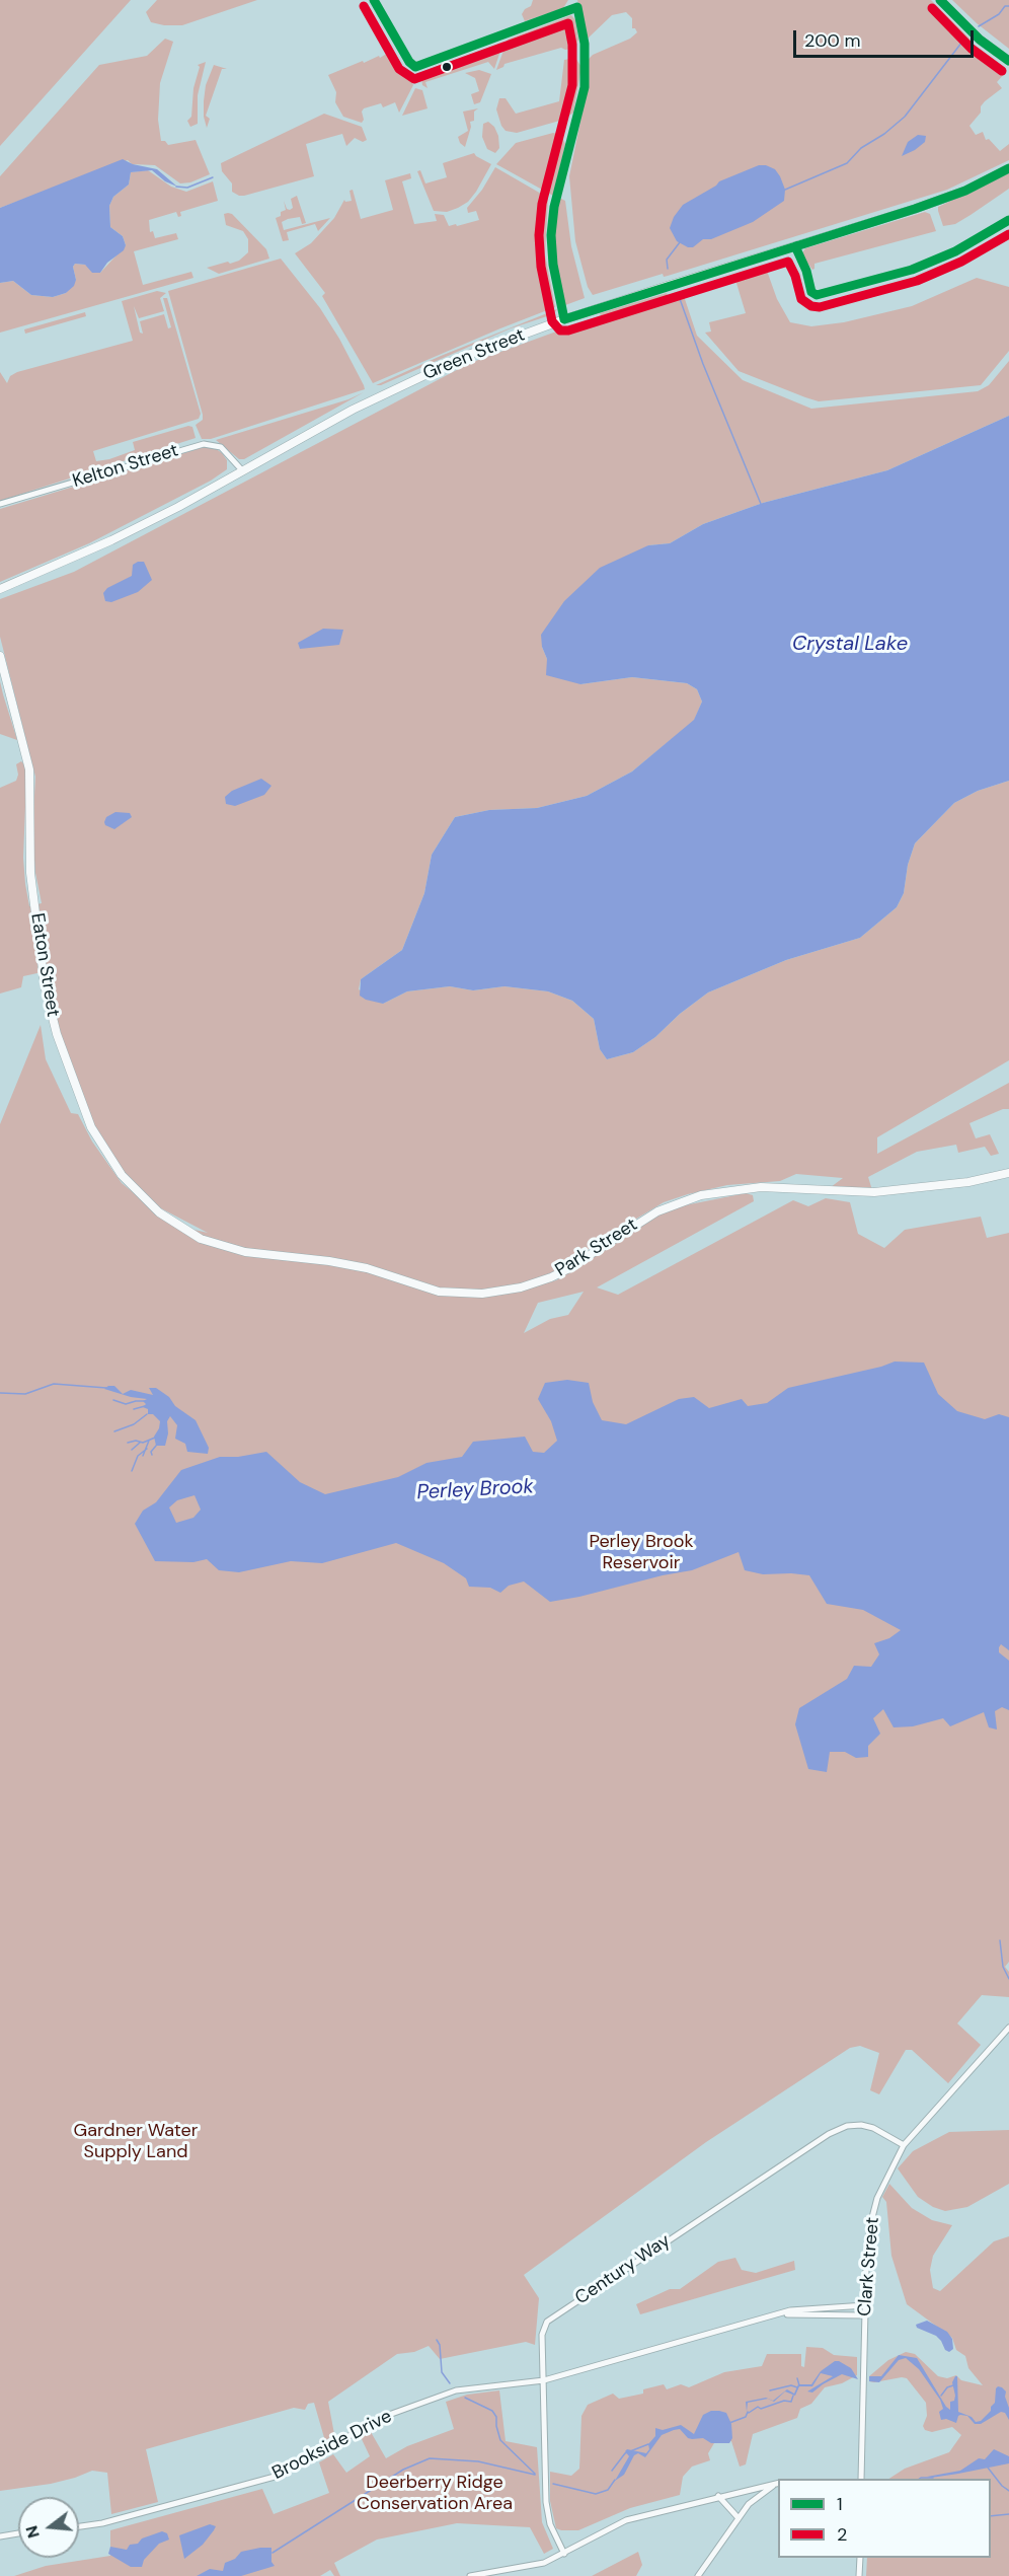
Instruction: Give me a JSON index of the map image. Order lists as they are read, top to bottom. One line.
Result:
{"streets":{"street":["Green Street","Kelton Street","Eaton Street","Park Street","Clark Street","Century Way","Brookside Drive"]},"crossings":[["Green Street","Kelton Street"],["Eaton Street","Park Street"],["Clark Street","Century Way"],["Clark Street","Brookside Drive"],["Century Way","Brookside Drive"]],"water":["Crystal Lake","Perley Brook"],"parks":["Perley Brook Reservoir","Gardner Water Supply Land","Deerberry Ridge Conservation Area"],"lines":["transit line 1","transit line 2"],"legend":["1","2"],"scale_bar":"200 m","north":"left"}
